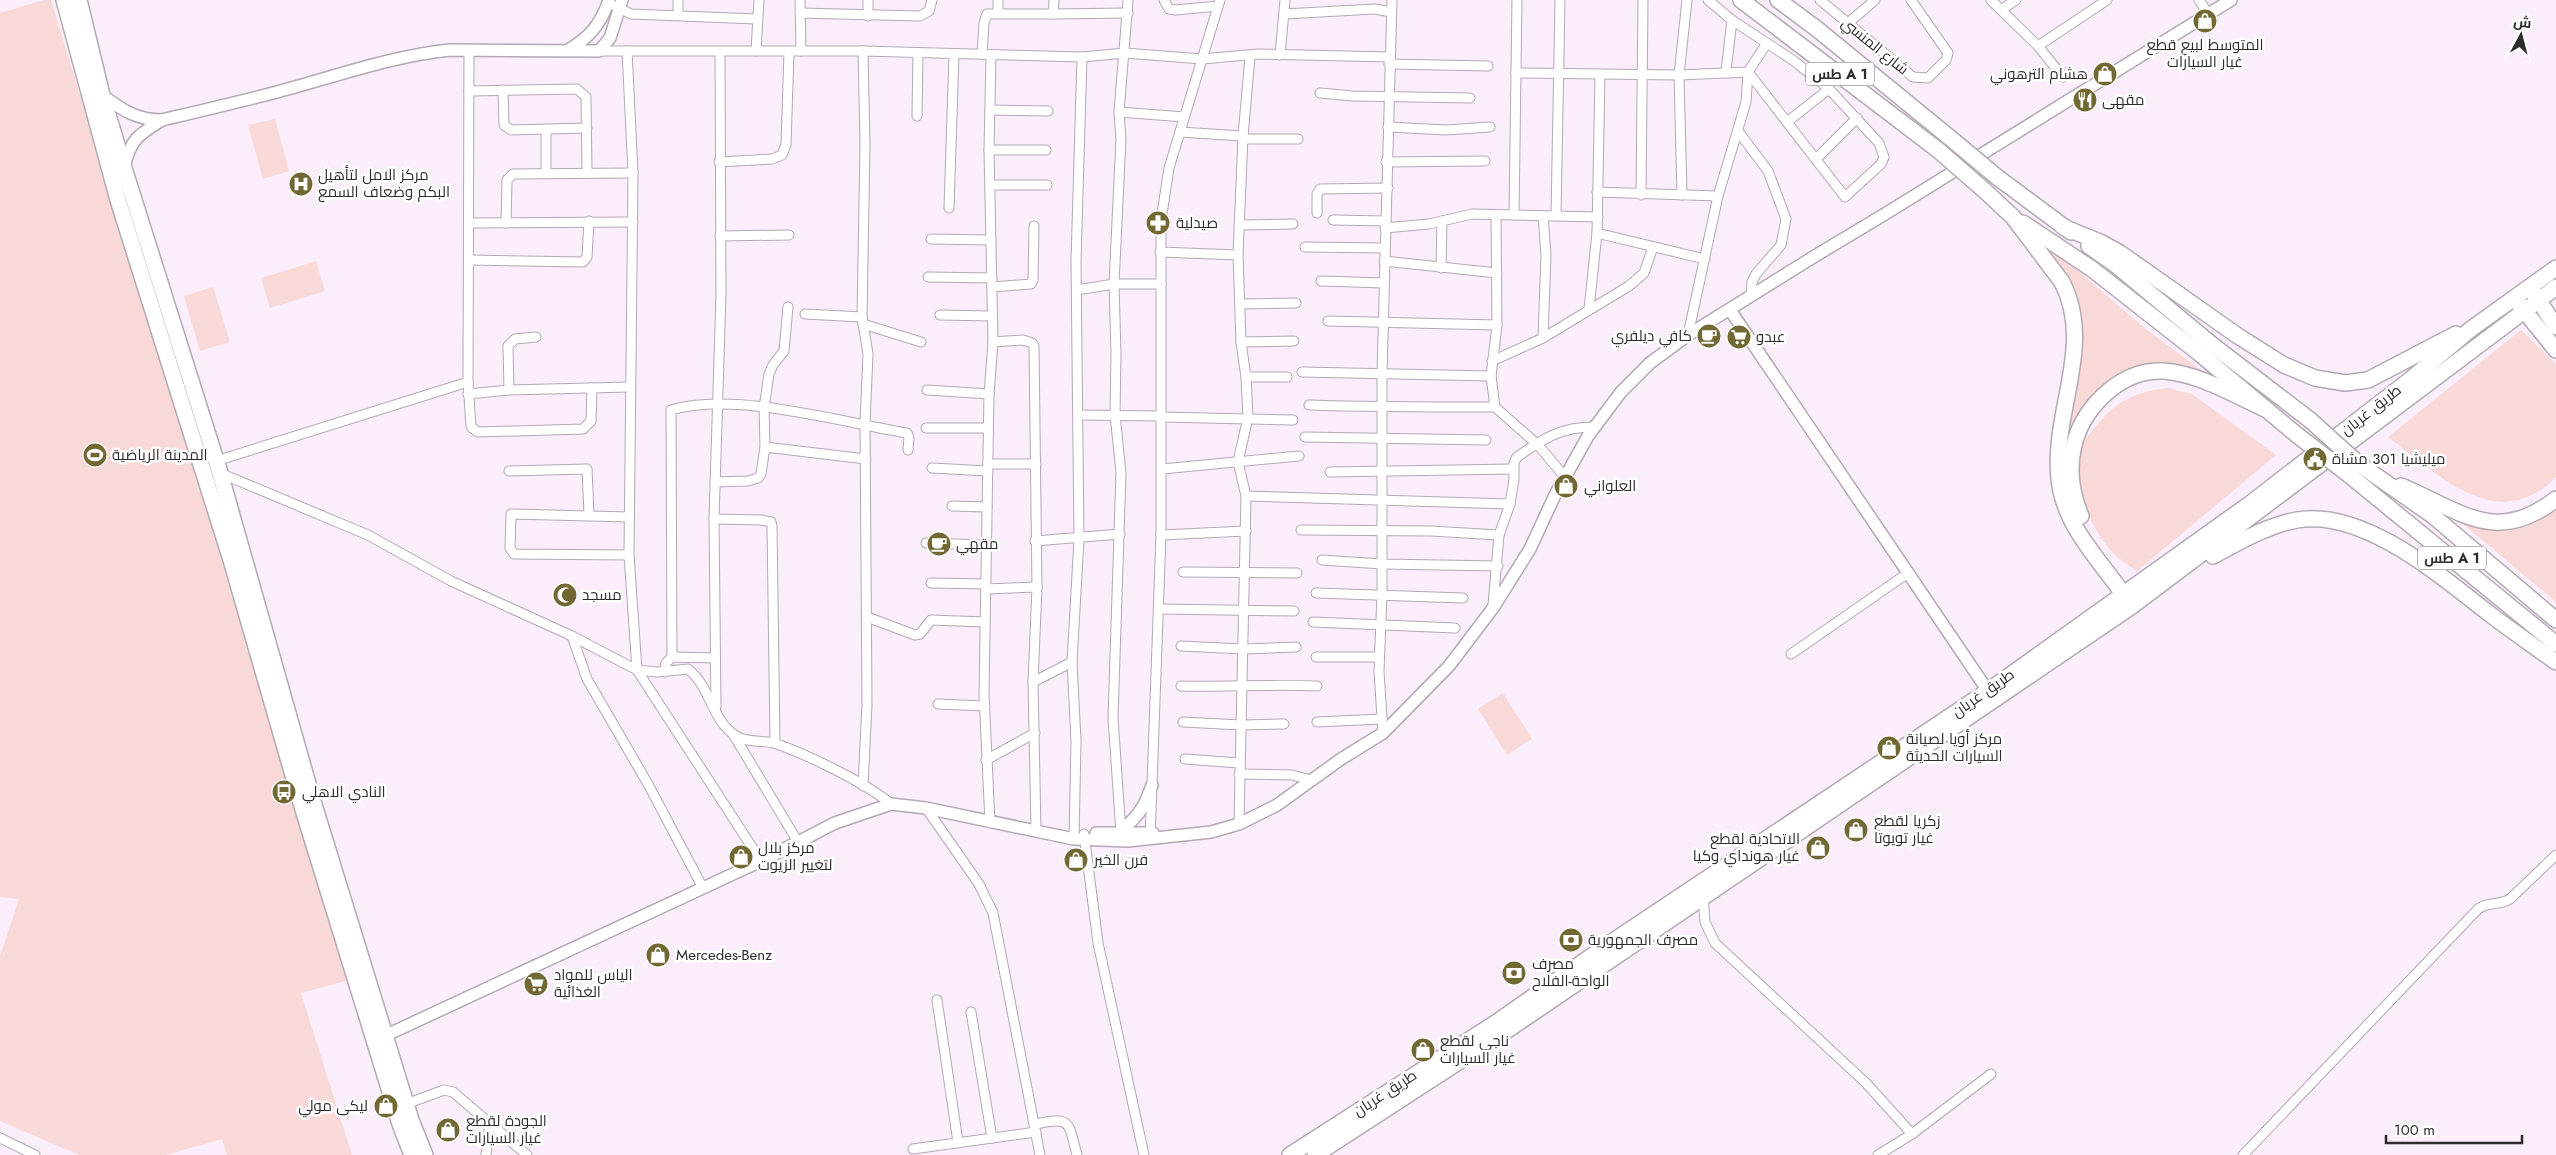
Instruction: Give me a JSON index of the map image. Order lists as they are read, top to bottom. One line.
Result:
{"streets":{"highway":["طس A 1","طريق غريان"],"street":["شارع المنسي"]},"places":{"shop":["المتوسط لبيع قطع غيار السيارات","هشام الترهوني","العلواني","مركز أويا لصيانة السيارات الحديثة","زكريا لقطع غيار تويوتا","الاتحادية لقطع غيار هونداي وكيا","مركز بلال لتغيير الزيوت","فرن الخير","Mercedes-Benz","ناجي لقطع غيار السيارات","ليكى مولي","الجودة لقطع غيار السيارات"],"restaurant":["مقهى"],"hospital":["مركز الامل لتأهيل البكم وضعاف السمع"],"pharmacy":["صيدلية"],"cafe":["كافي ديلفري","مقهي"],"supermarket":["عبدو","الياس للمواد الغذائية"],"sports":["المدينة الرياضية"],"public building":["ميليشيا 301 مشاة"],"mosque":["مسجد"],"bus stop":["النادي الاهلي"],"bank":["مصرف الجمهورية","مصرف الواحة-الفلاح"]},"scale_bar":"100 m","north":"top"}
